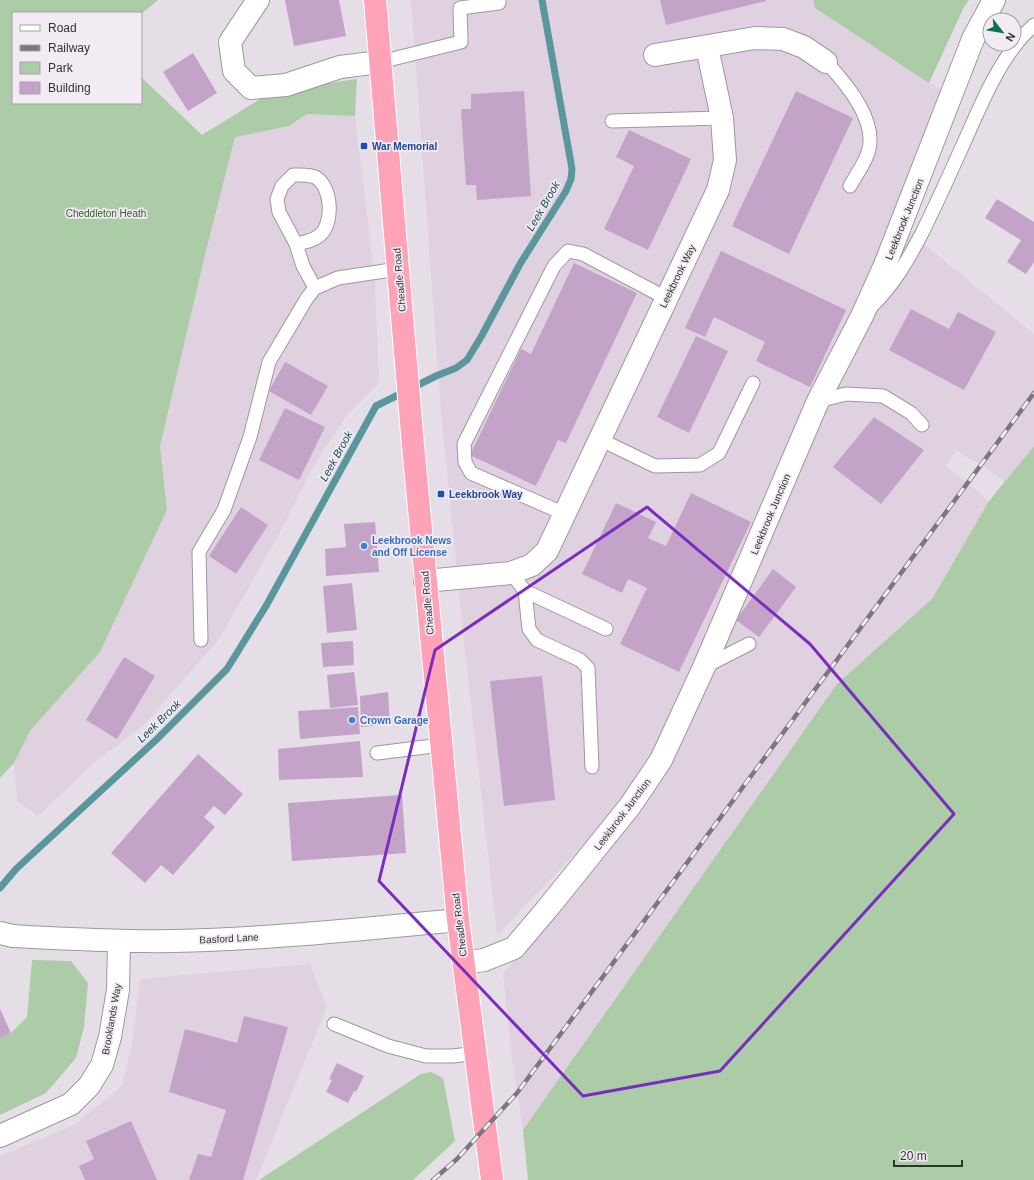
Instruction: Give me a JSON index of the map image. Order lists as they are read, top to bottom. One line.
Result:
{"streets":{"highway":["Cheadle Road"],"street":["Leekbrook Junction","Leekbrook Way","Basford Lane","Brooklands Way"]},"crossings":[["Leekbrook Junction","Cheadle Road"],["Leekbrook Way","Cheadle Road"],["Cheadle Road","Basford Lane"],["Basford Lane","Brooklands Way"]],"water":["Leek Brook"],"parks":["Cheddleton Heath"],"places":{"transit":["War Memorial","Leekbrook Way"],"other":["Leekbrook News and Off License","Crown Garage"]},"legend":["Road","Railway","Park","Building"],"scale_bar":"20 m","north":"bottom right"}
